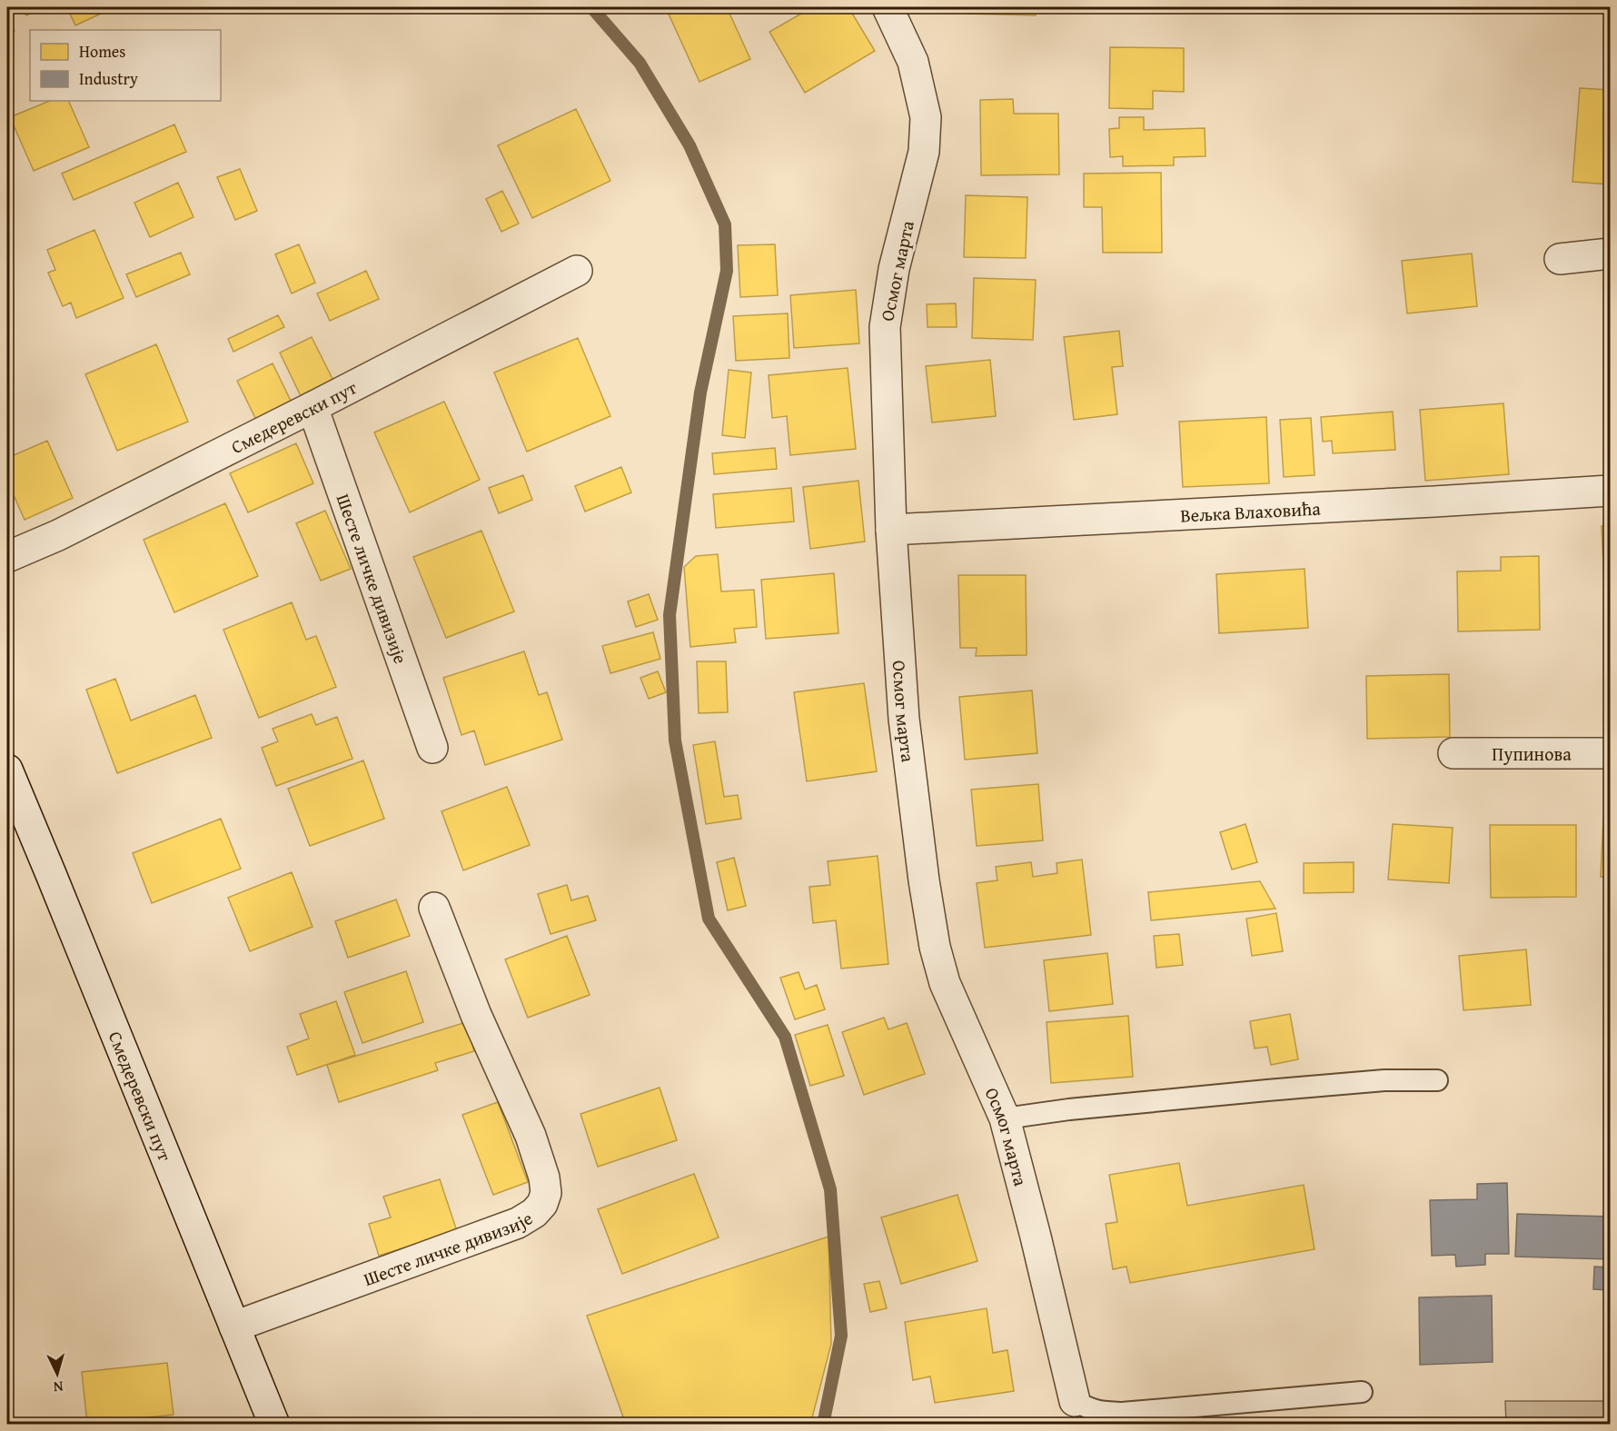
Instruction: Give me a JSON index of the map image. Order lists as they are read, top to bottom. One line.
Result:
{"streets":{"street":["Осмог марта","Смедеревски пут","Вељка Влаховића","Шесте личке дивизије","Пупинова"]},"crossings":[["Осмог марта","Вељка Влаховића"],["Смедеревски пут","Шесте личке дивизије"]],"legend":["Homes","Industry"],"north":"bottom"}
